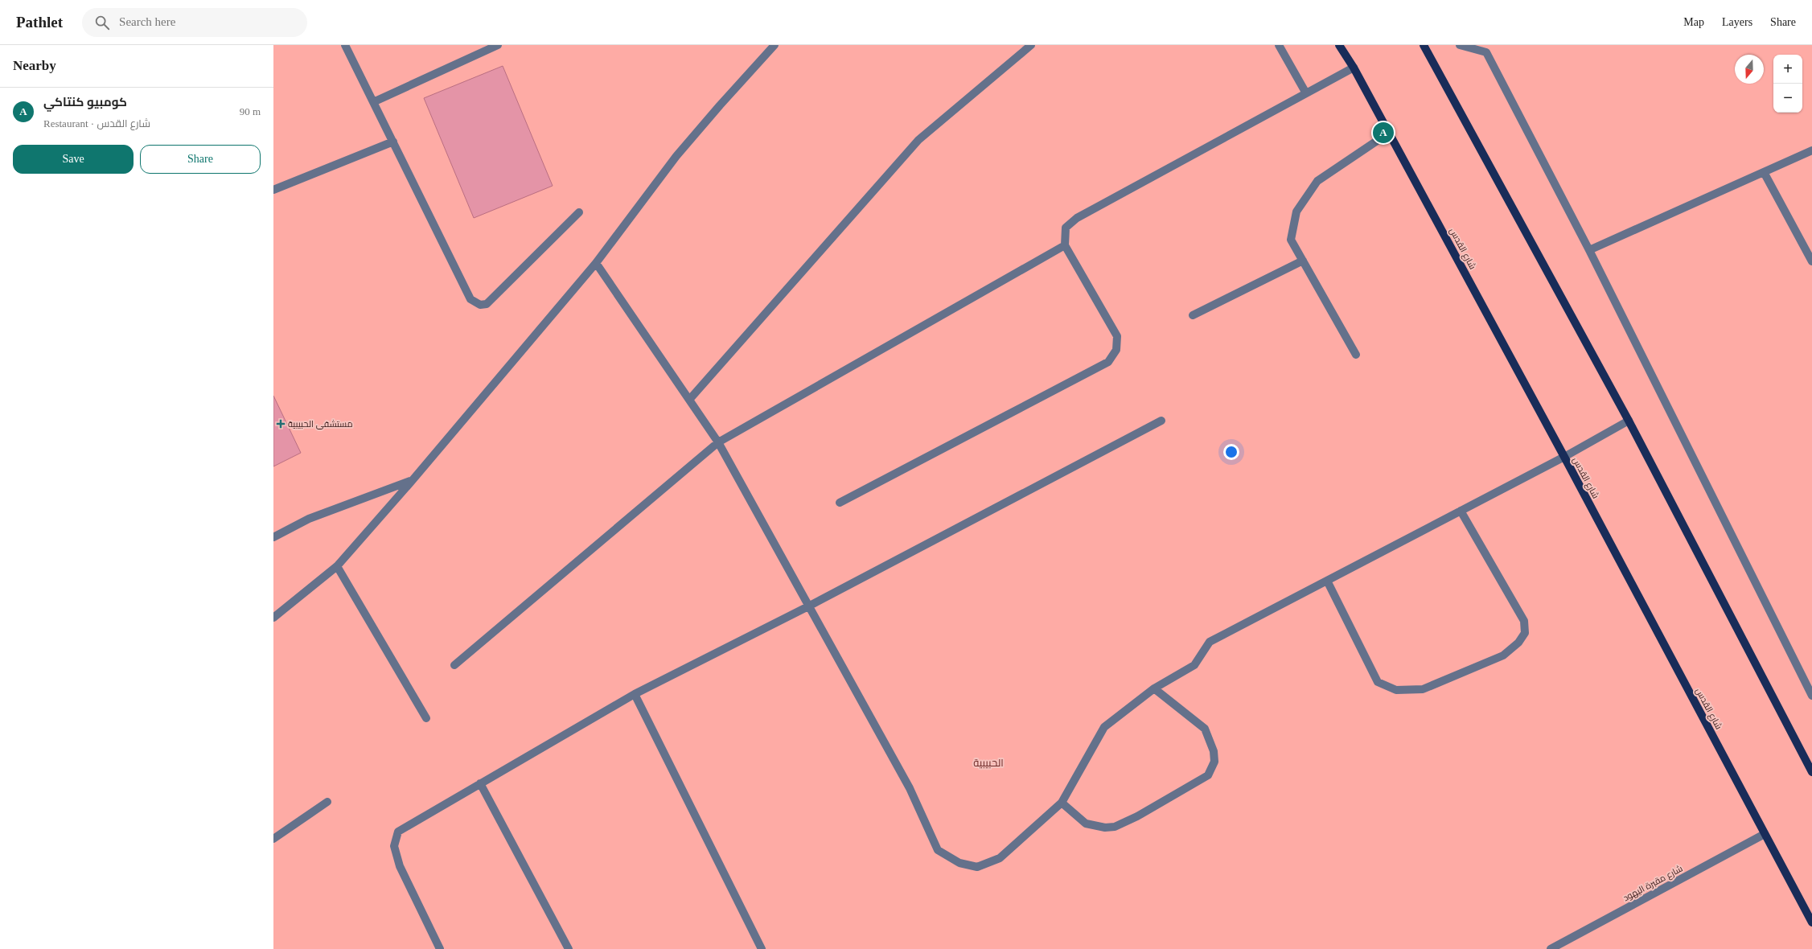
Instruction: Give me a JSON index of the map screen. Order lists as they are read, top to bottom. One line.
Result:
{"streets":{"main road":["شارع القدس"],"street":["شارع مقبرة اليهود"]},"crossings":[["شارع القدس","شارع مقبرة اليهود"]],"districts":["الحبيبية"],"places":{"health":["مستشفى الحبيبية"]},"north":"bottom","page":{"header":"Pathlet","search":"Search here","nav":["Map","Layers","Share"],"heading":"Nearby","map_buttons":["+","−"],"list":[{"mark":"A","name":"كومبيو كنتاكي","note":"Restaurant · شارع القدس","value":"90 m"}],"pins":"A","buttons":["Save","Share"]}}
